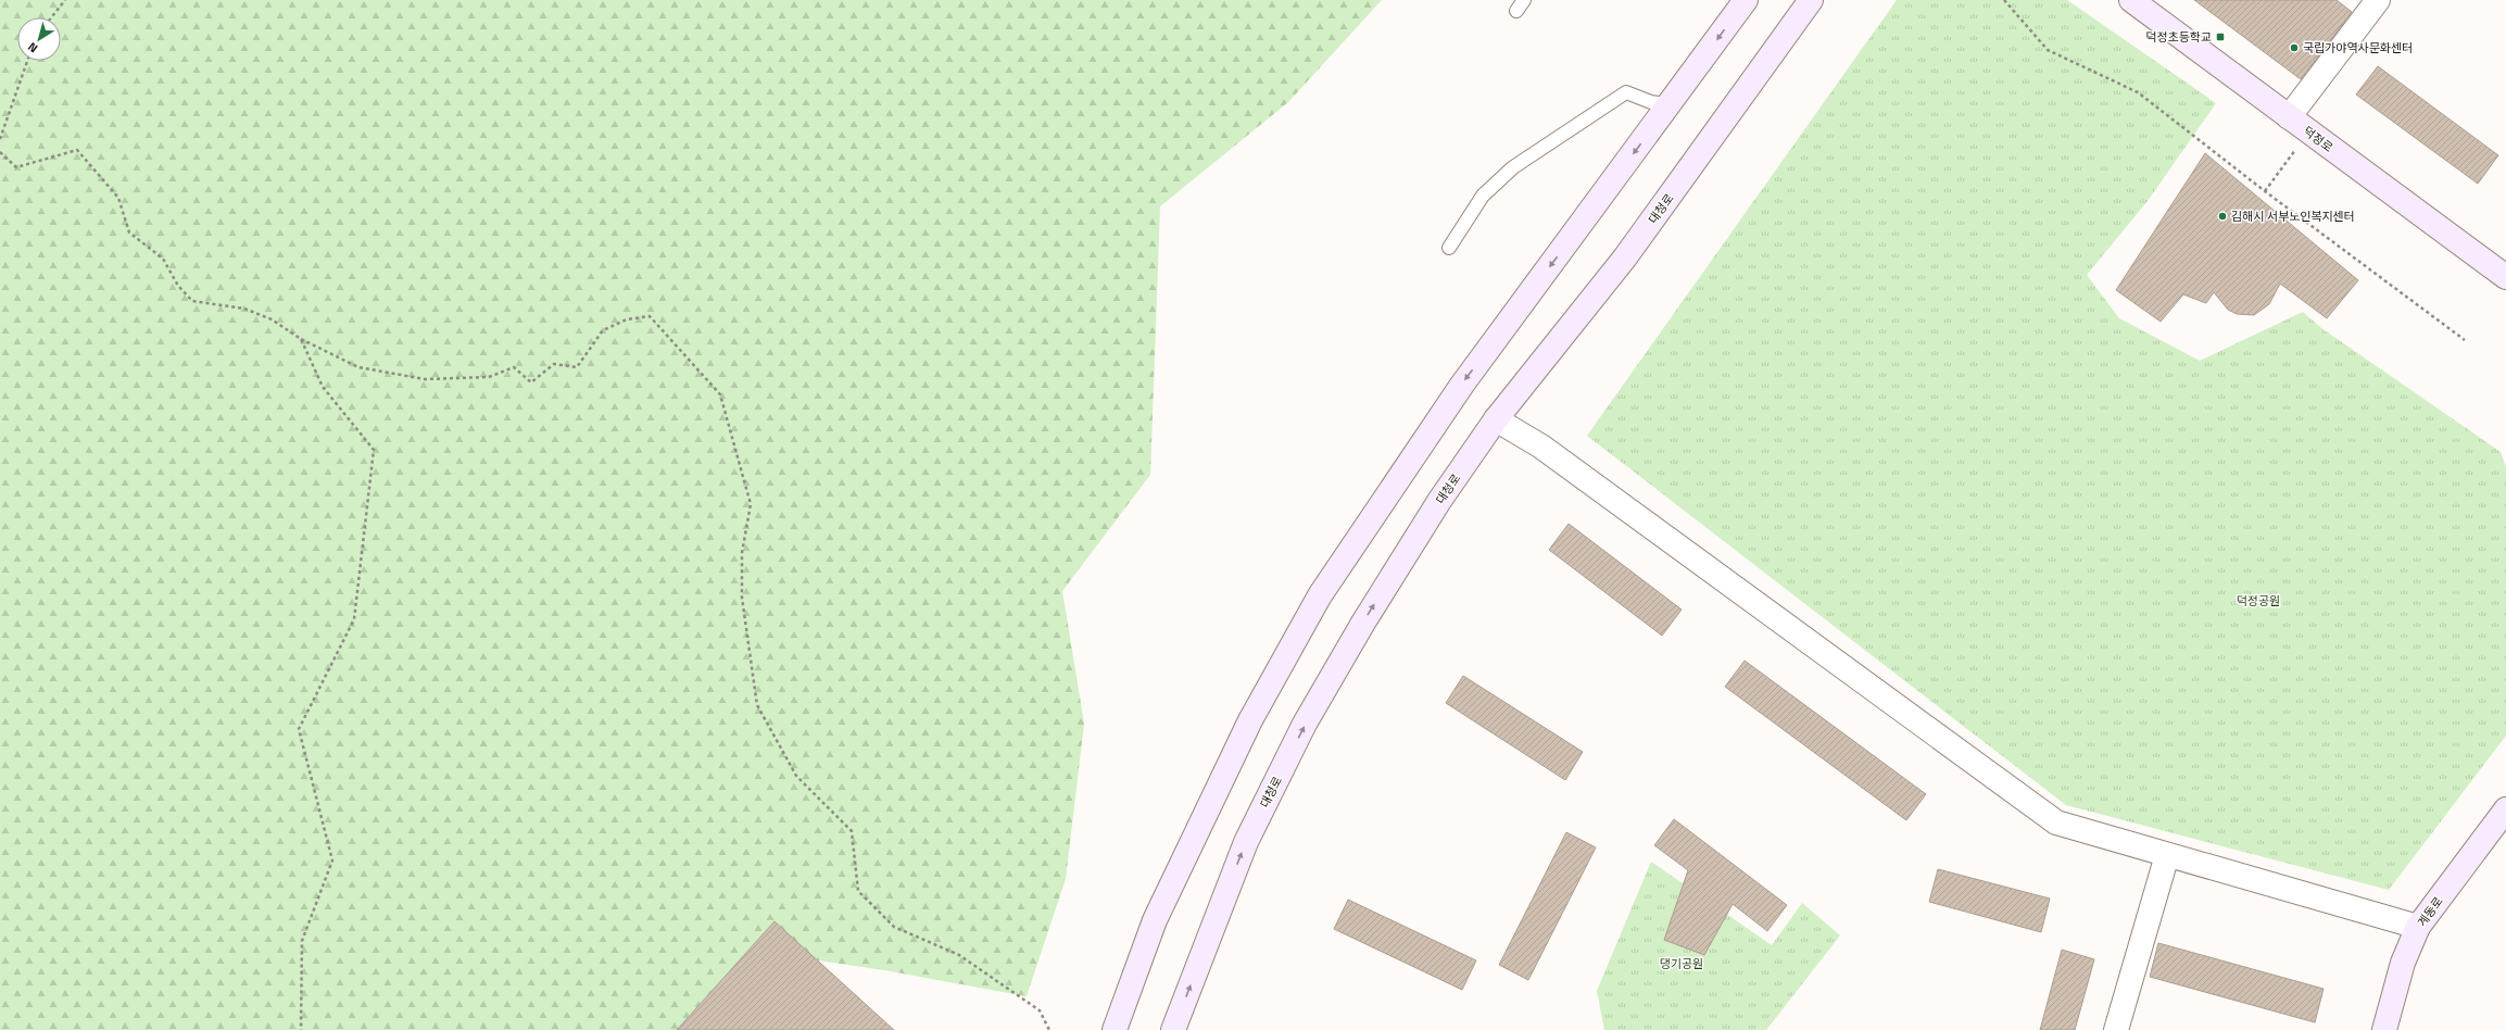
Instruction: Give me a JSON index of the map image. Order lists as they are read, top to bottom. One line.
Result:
{"streets":{"main road":["덕정로","대청로","계동로"]},"parks":["덕정공원","댕기공원"],"places":{"transit":["덕정초등학교"],"other":["국립가야역사문화센터","김해시 서부노인복지센터"]},"north":"bottom left"}
